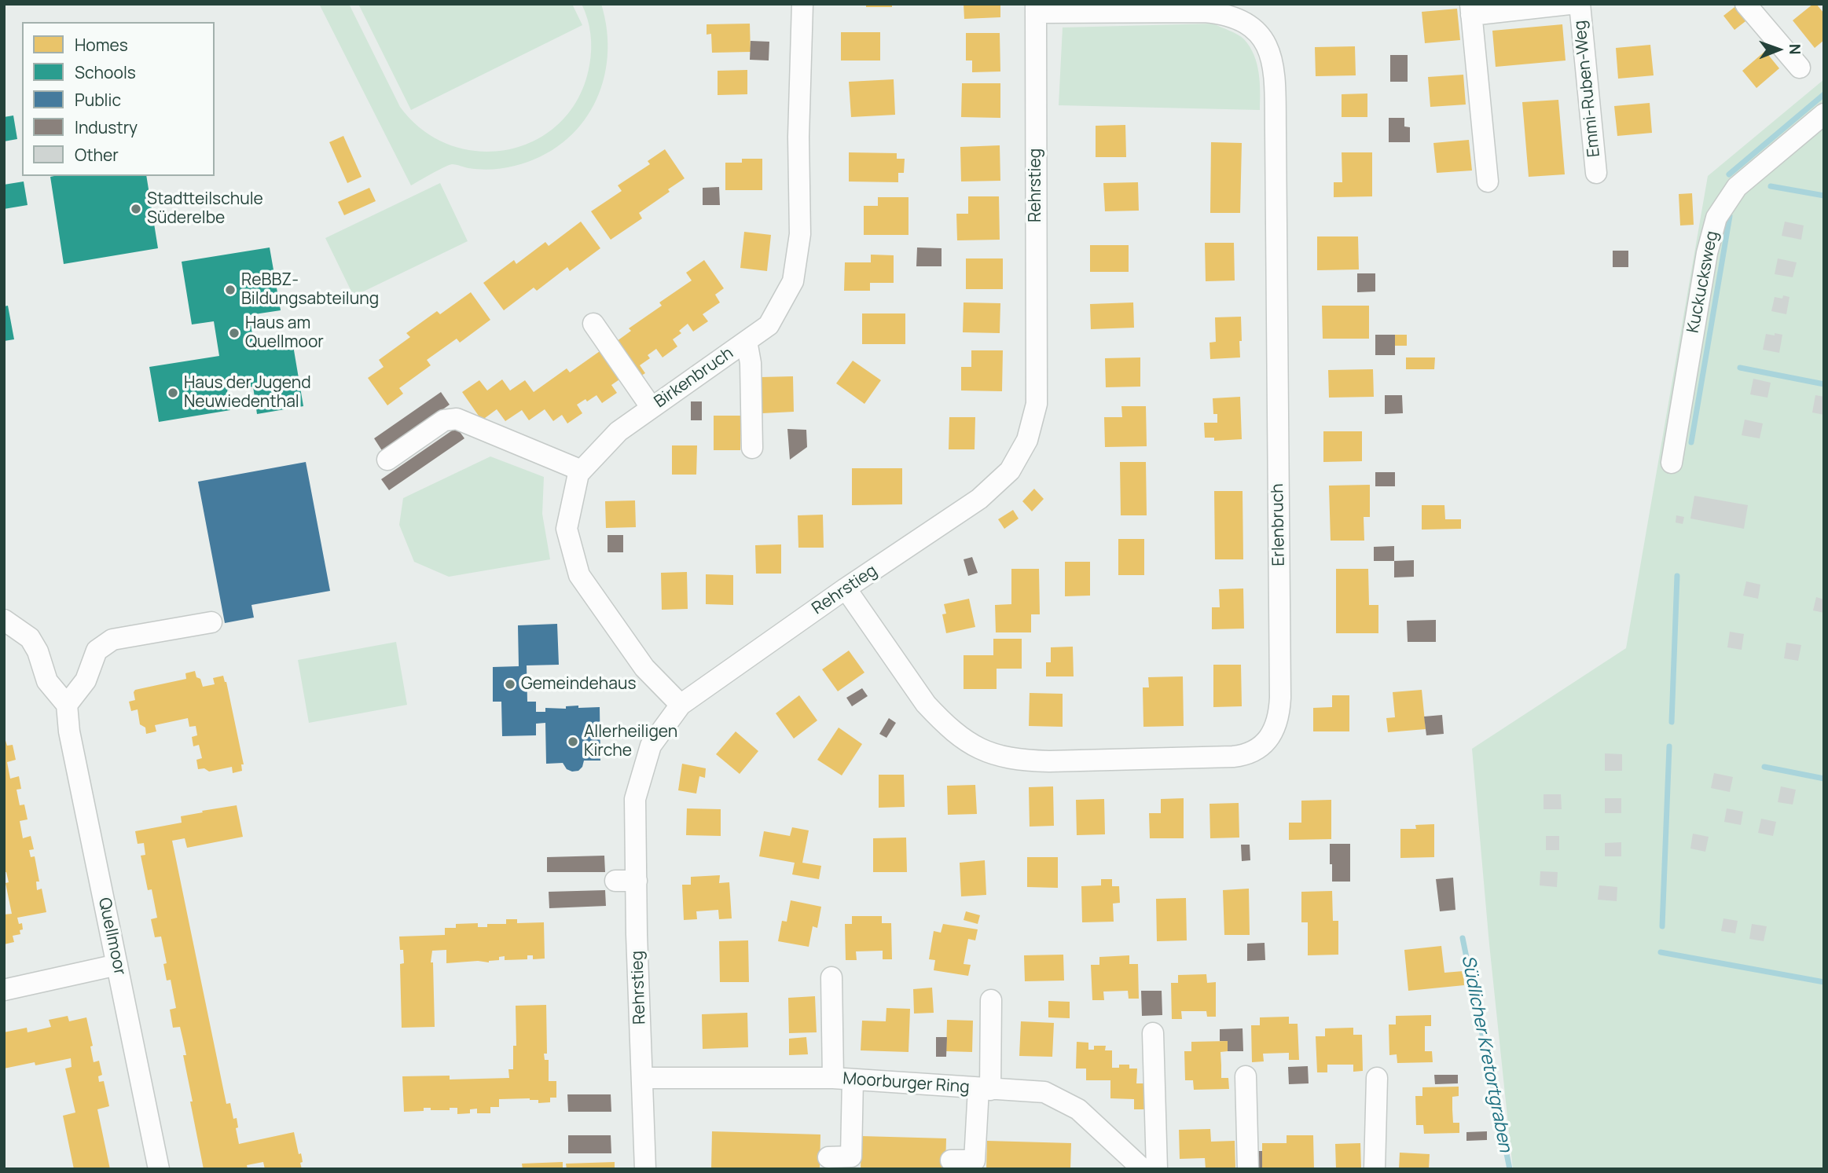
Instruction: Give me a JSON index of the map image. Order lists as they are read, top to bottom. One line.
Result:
{"streets":{"street":["Emmi-Ruben-Weg","Rehrstieg","Kuckucksweg","Birkenbruch","Erlenbruch","Quellmoor","Moorburger Ring"]},"crossings":[["Rehrstieg","Birkenbruch"],["Rehrstieg","Erlenbruch"],["Rehrstieg","Moorburger Ring"]],"water":["Südlicher Kretortgraben"],"places":["Stadtteilschule Süderelbe","ReBBZ- Bildungsabteilung","Haus am Quellmoor","Haus der Jugend Neuwiedenthal","Gemeindehaus","Allerheiligen Kirche"],"legend":["Homes","Schools","Public","Industry","Other"],"north":"right"}
